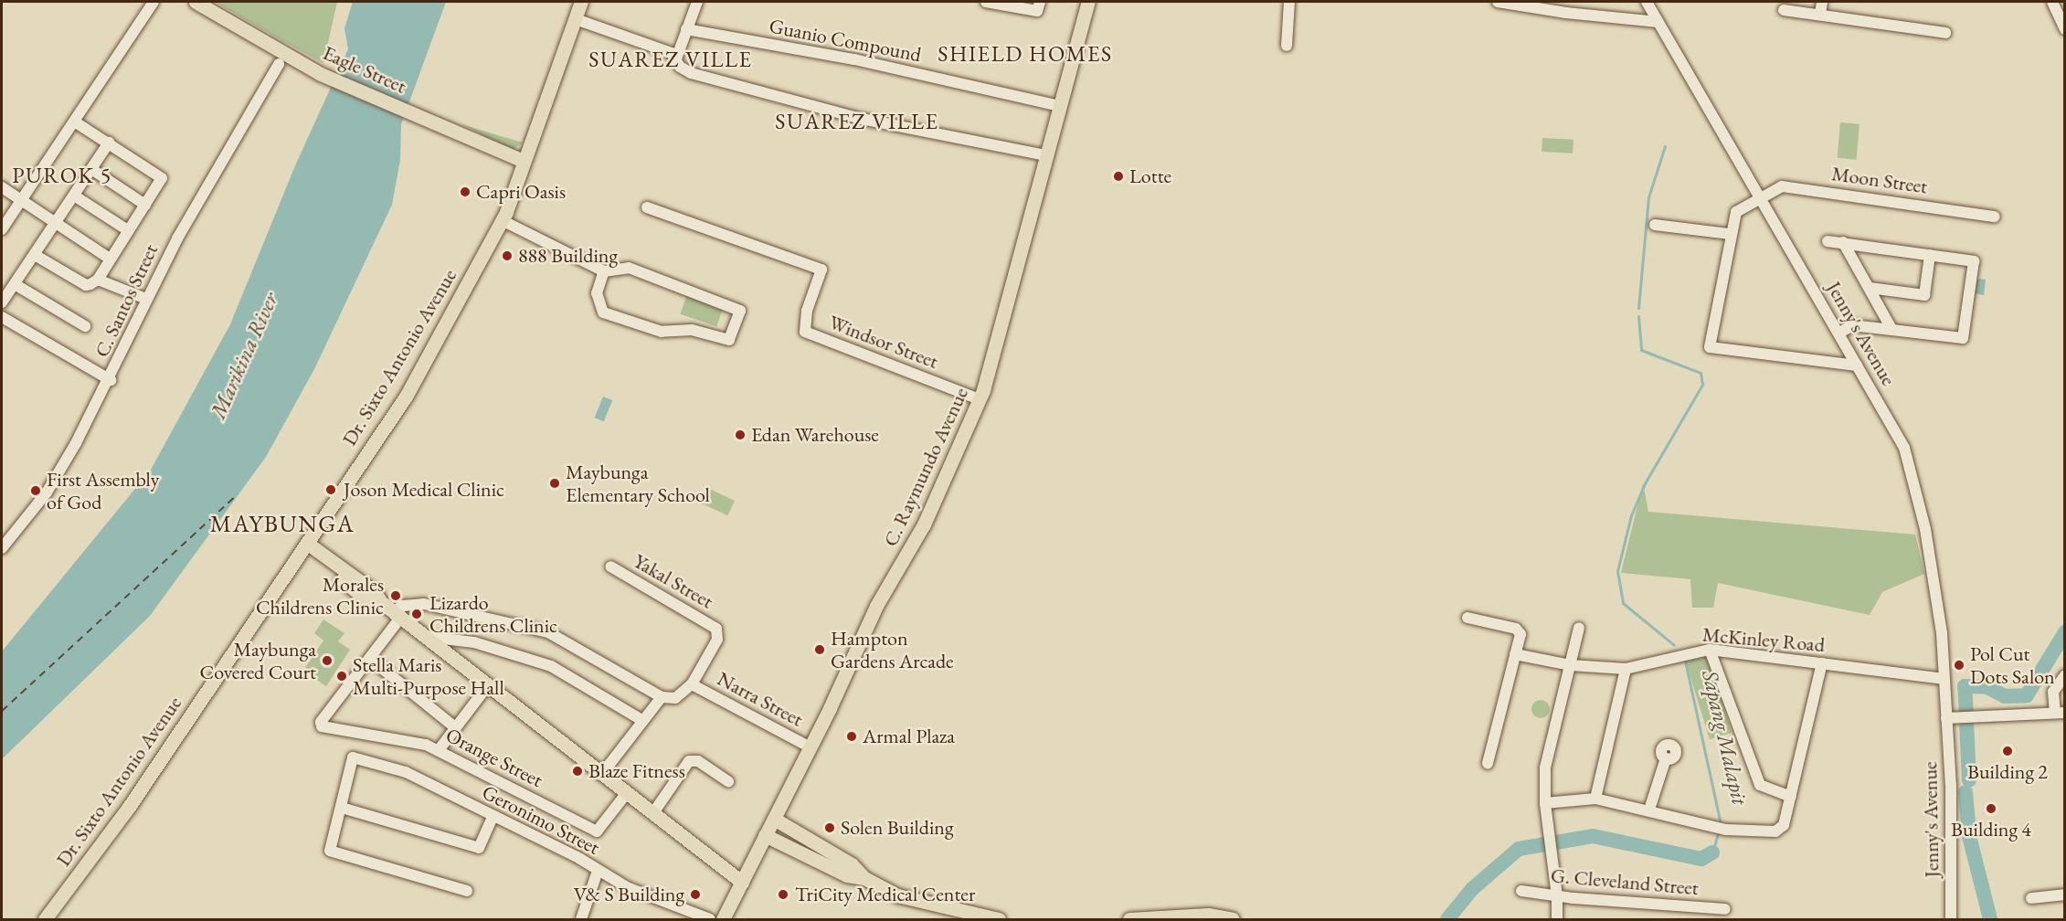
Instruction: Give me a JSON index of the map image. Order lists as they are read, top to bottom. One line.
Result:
{"streets":{"main road":["Eagle Street","Dr. Sixto Antonio Avenue","C. Raymundo Avenue"],"street":["Guanio Compound","Moon Street","C. Santos Street","Jenny's Avenue","Windsor Street","Yakal Street","McKinley Road","Narra Street","Orange Street","Geronimo Street","G. Cleveland Street"]},"crossings":[["Guanio Compound","C. Raymundo Avenue"],["Eagle Street","Dr. Sixto Antonio Avenue"],["Moon Street","Jenny's Avenue"],["Jenny's Avenue","McKinley Road"],["Windsor Street","C. Raymundo Avenue"],["C. Raymundo Avenue","Narra Street"],["Yakal Street","Narra Street"]],"districts":["SHIELD HOMES","SUAREZ VILLE","SUAREZ VILLE","PUROK 5","MAYBUNGA"],"water":["Marikina River","Sapang Malapit"],"places":["Lotte","Capri Oasis","888 Building","Edan Warehouse","Maybunga Elementary School","Joson Medical Clinic","First Assembly of God","Morales Childrens Clinic","Lizardo Childrens Clinic","Hampton Gardens Arcade","Maybunga Covered Court","Pol Cut Dots Salon","Stella Maris Multi-Purpose Hall","Armal Plaza","Building 2","Blaze Fitness","Building 4","Solen Building","V& S Building","TriCity Medical Center"]}
